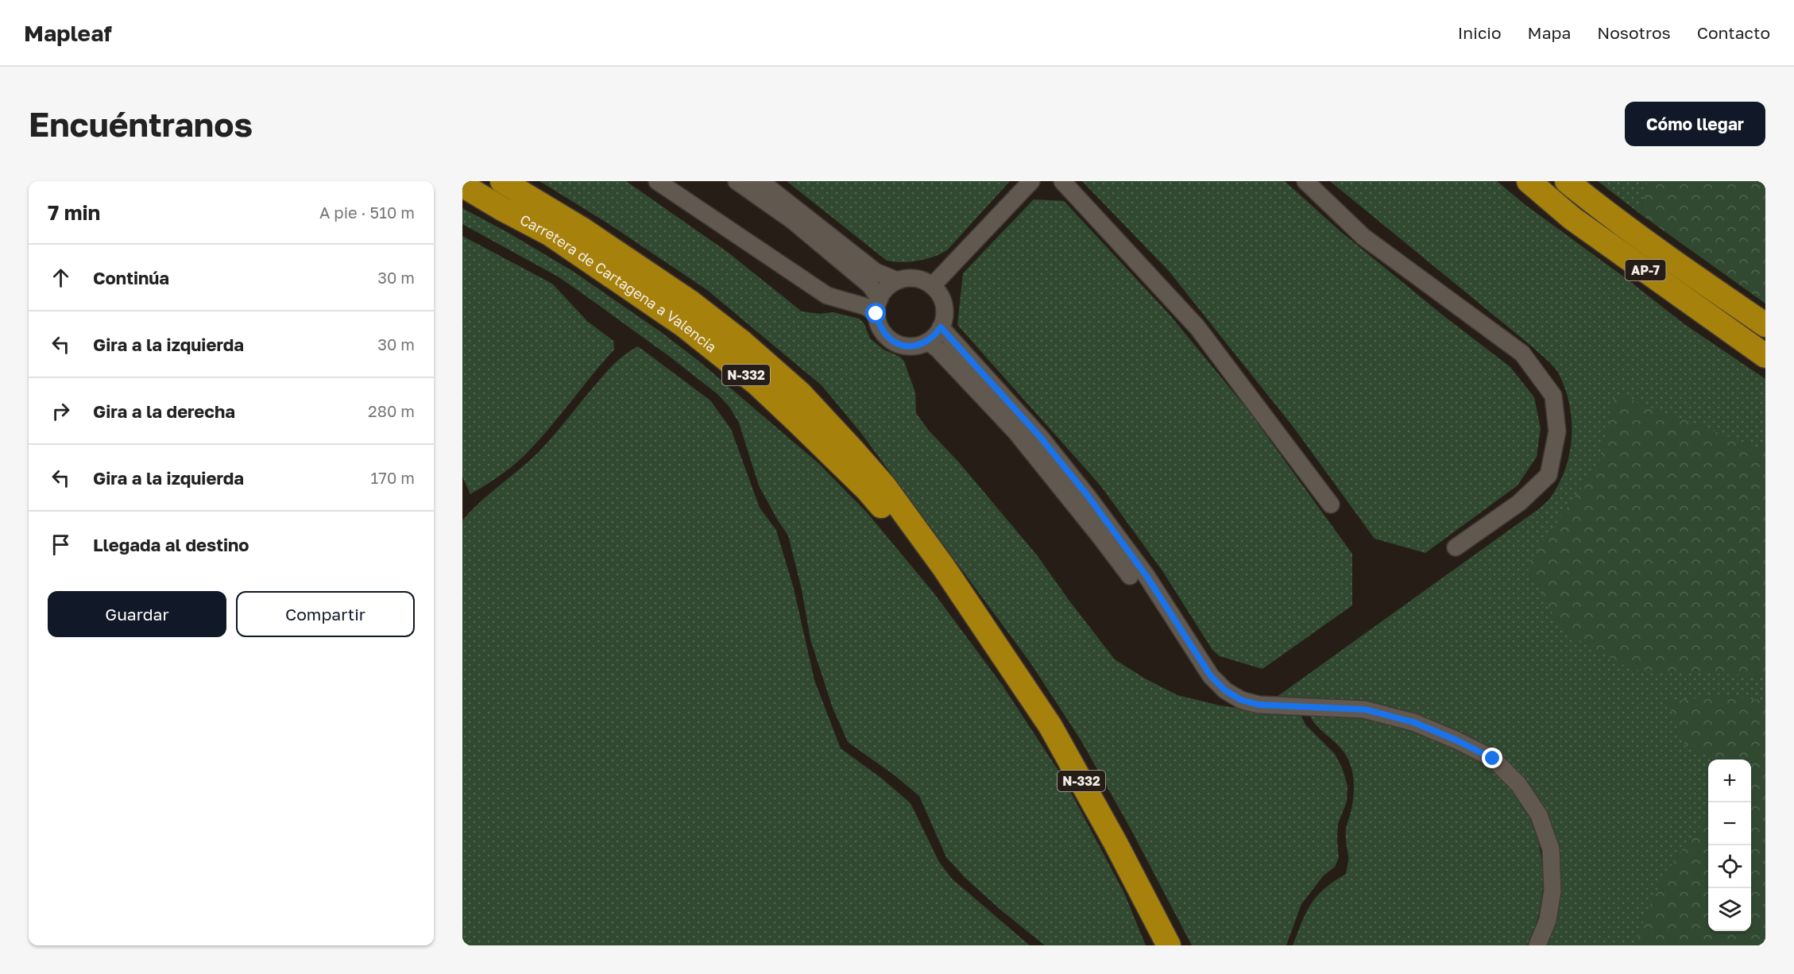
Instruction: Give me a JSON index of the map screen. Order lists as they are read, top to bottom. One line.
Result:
{"streets":{"highway":["AP-7","Carretera de Cartagena a Valencia","N-332"]},"page":{"header":"Mapleaf","nav":["Inicio","Mapa","Nosotros","Contacto"],"buttons":["Cómo llegar",["Guardar","Compartir"]],"title":"Encuéntranos","heading":["7 min","A pie · 510 m"],"list":[["Continúa","30 m"],["Gira a la izquierda","30 m"],["Gira a la derecha","280 m"],["Gira a la izquierda","170 m"],"Llegada al destino"],"map_buttons":["+","−"]}}
